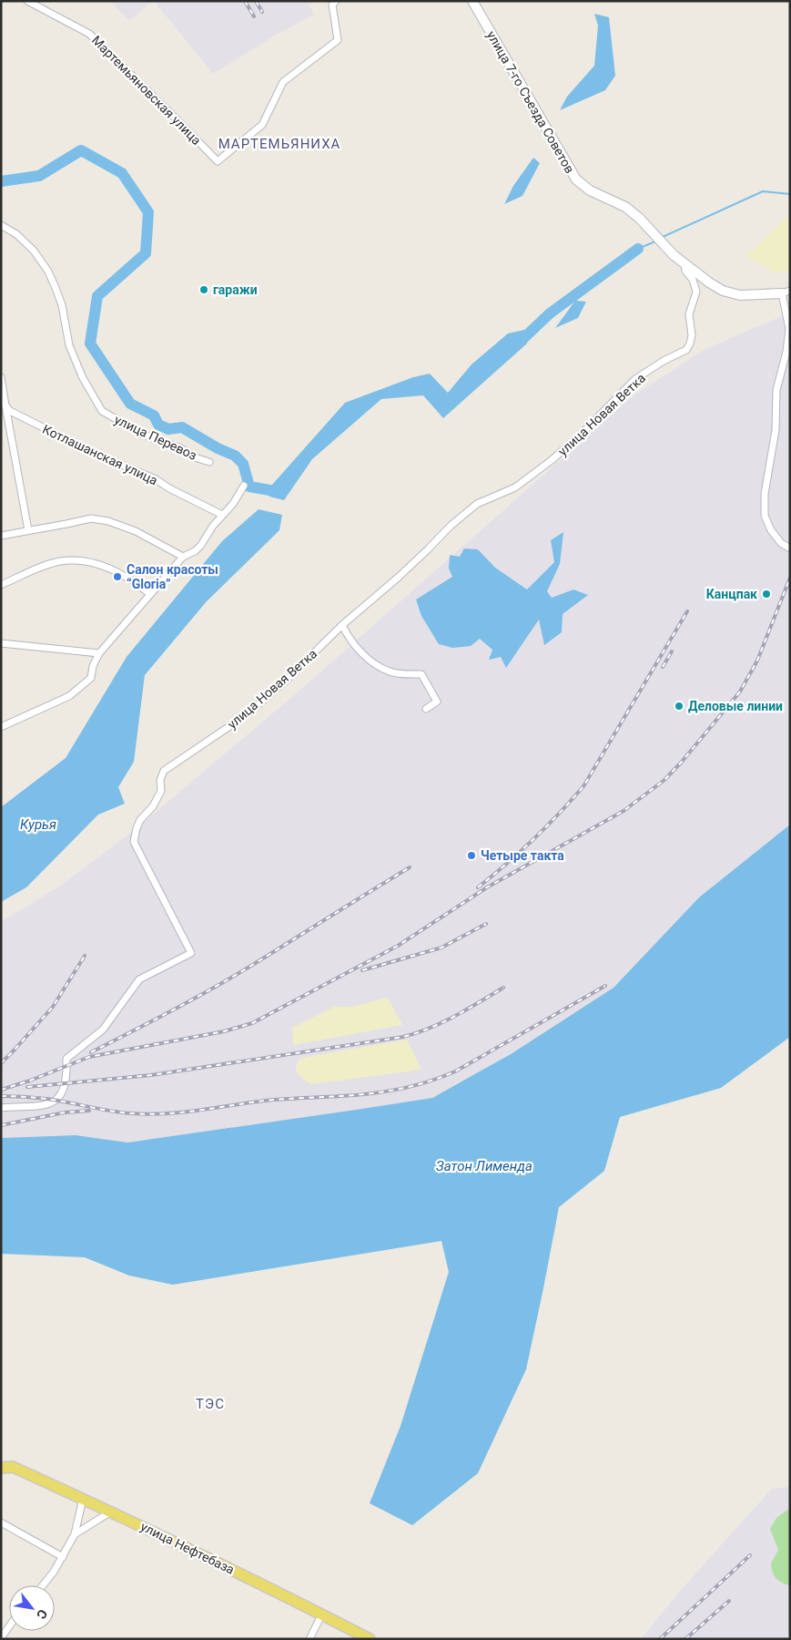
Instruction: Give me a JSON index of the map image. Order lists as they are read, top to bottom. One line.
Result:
{"streets":{"main road":["улица Нефтебаза"],"street":["Мартемьяновская улица","улица 7-го Съезда Советов","улица Новая Ветка","улица Перевоз","Котлашанская улица"]},"crossings":[["улица 7-го Съезда Советов","улица Новая Ветка"]],"districts":["МАРТЕМЬЯНИХА","ТЭС"],"water":["Курья","Затон Лименда"],"places":["гаражи","Салон красоты “Gloria”","Канцпак","Деловые линии","Четыре такта"],"north":"bottom right"}
